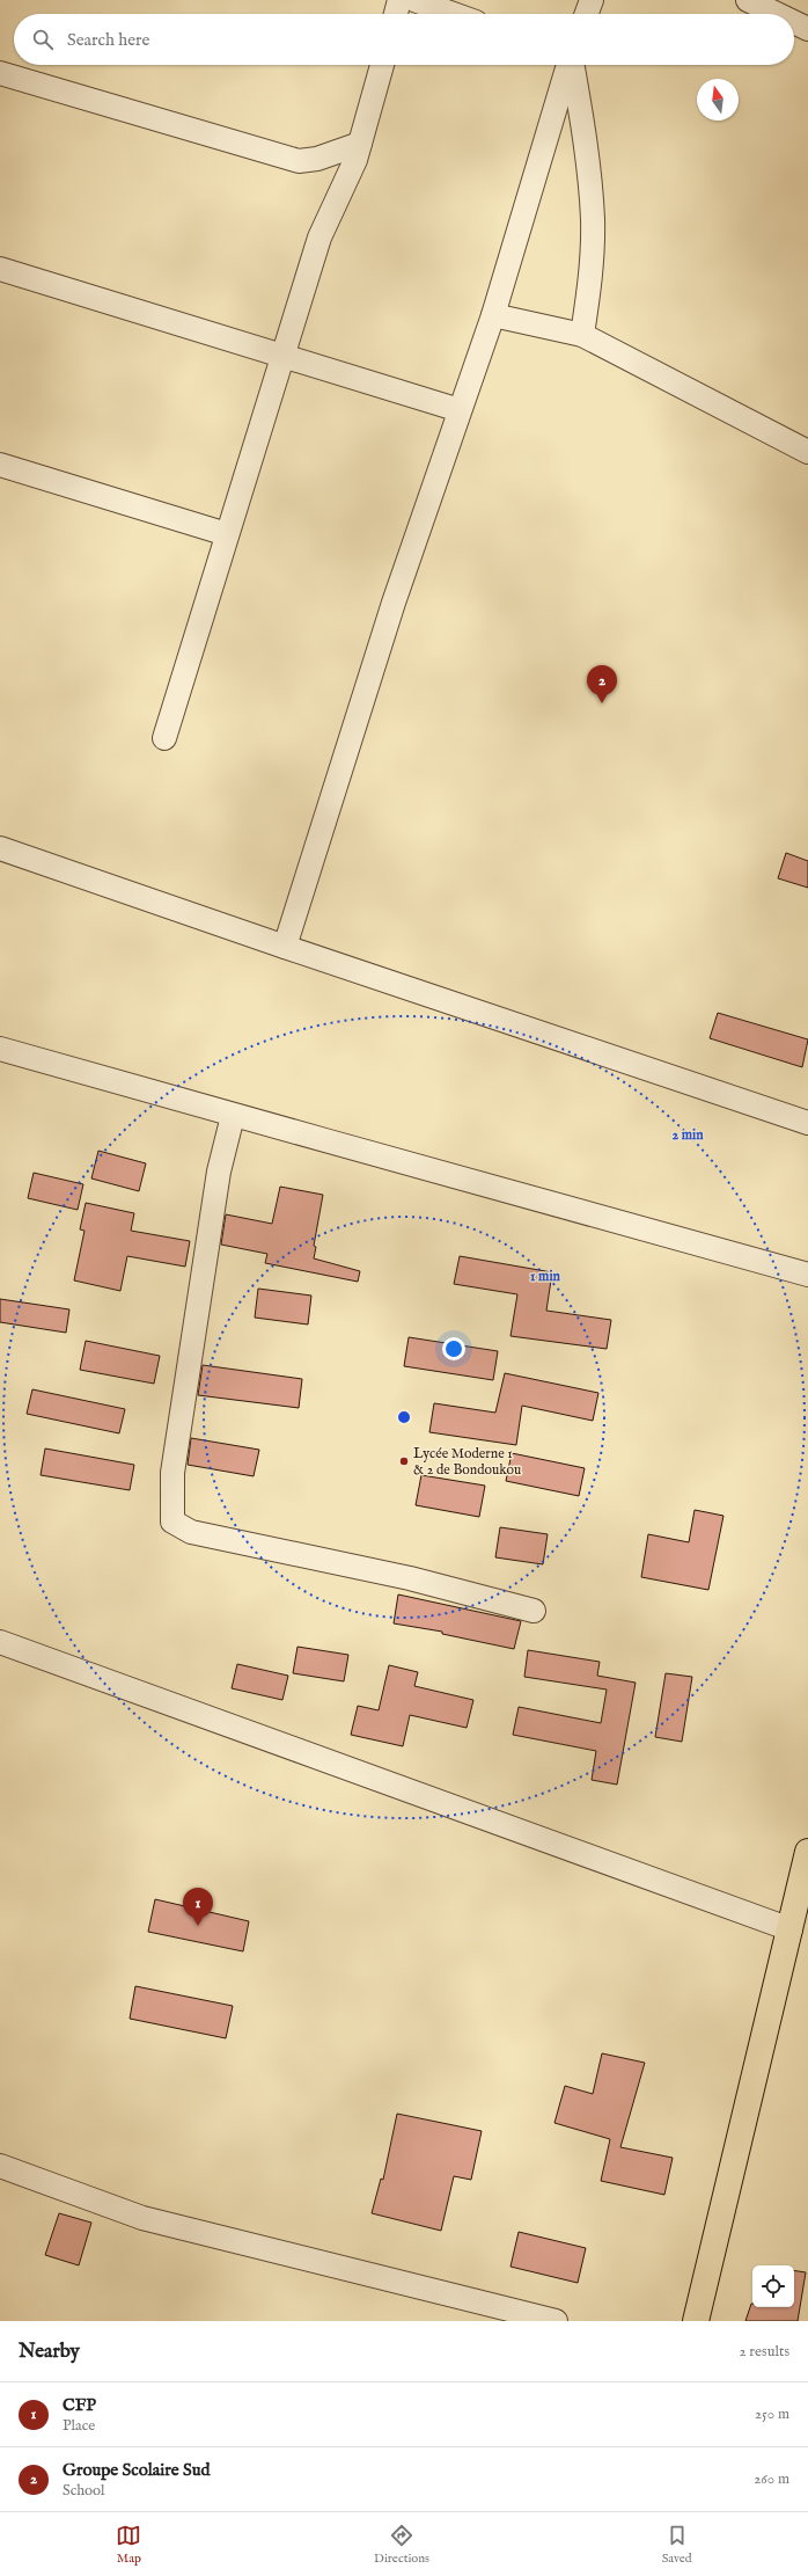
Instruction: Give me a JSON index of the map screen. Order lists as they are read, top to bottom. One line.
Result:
{"places":["Lycée Moderne 1 & 2 de Bondoukou"],"north":"top","page":{"search":"Search here","pins":["2","1"],"heading":["Nearby","2 results"],"list":[{"mark":"1","name":"CFP","note":"Place","value":"250 m"},{"mark":"2","name":"Groupe Scolaire Sud","note":"School","value":"260 m"}],"nav":["Map","Directions","Saved"]},"rings":["2 min","1 min"]}
